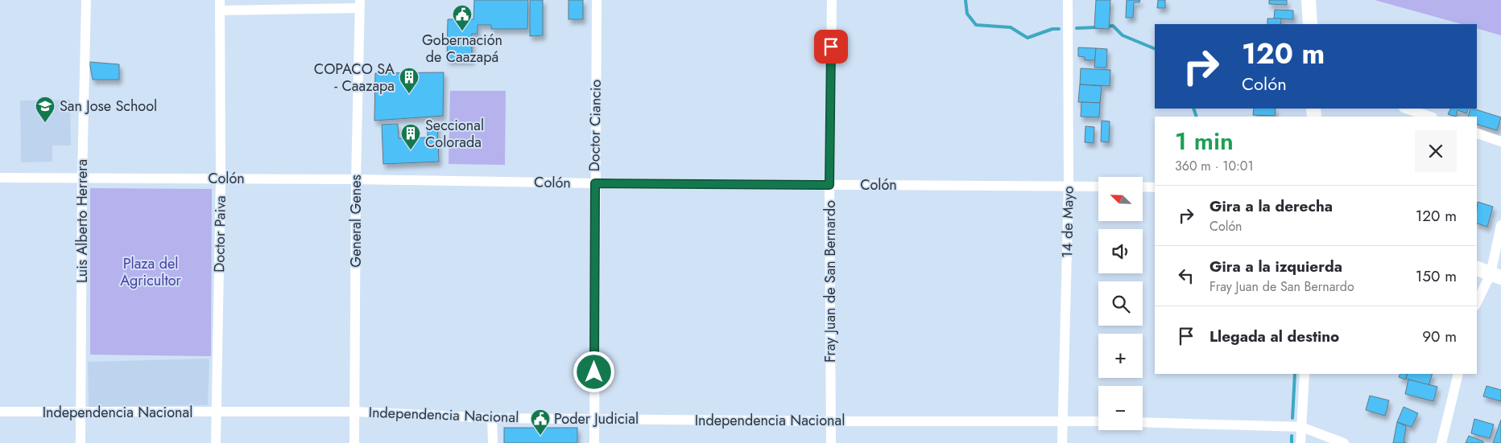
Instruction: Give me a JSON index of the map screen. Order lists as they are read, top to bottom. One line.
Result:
{"streets":{"street":["Doctor Ciancio","Colón","Luis Alberto Herrera","General Genes","14 de Mayo","Doctor Paiva","Fray Juan de San Bernardo","Independencia Nacional"]},"crossings":[["Doctor Ciancio","Colón"],["Doctor Ciancio","Independencia Nacional"],["Colón","Luis Alberto Herrera"],["Colón","General Genes"],["Colón","14 de Mayo"],["Colón","Doctor Paiva"],["Colón","Fray Juan de San Bernardo"],["Luis Alberto Herrera","Independencia Nacional"],["General Genes","Independencia Nacional"],["14 de Mayo","Independencia Nacional"],["Doctor Paiva","Independencia Nacional"],["Fray Juan de San Bernardo","Independencia Nacional"]],"parks":["Plaza del Agricultor"],"places":{"public building":["Gobernación de Caazapá","Poder Judicial"],"building":["COPACO SA - Caazapa","Seccional Colorada"],"school or university":["San Jose School"]},"north":"top left","page":{"turn":["120 m","Colón"],"heading":["1 min","360 m · 10:01"],"map_buttons":["+","−"],"list":[{"name":"Gira a la derecha","note":"Colón","value":"120 m"},{"name":"Gira a la izquierda","note":"Fray Juan de San Bernardo","value":"150 m"},{"name":"Llegada al destino","value":"90 m"}]}}
